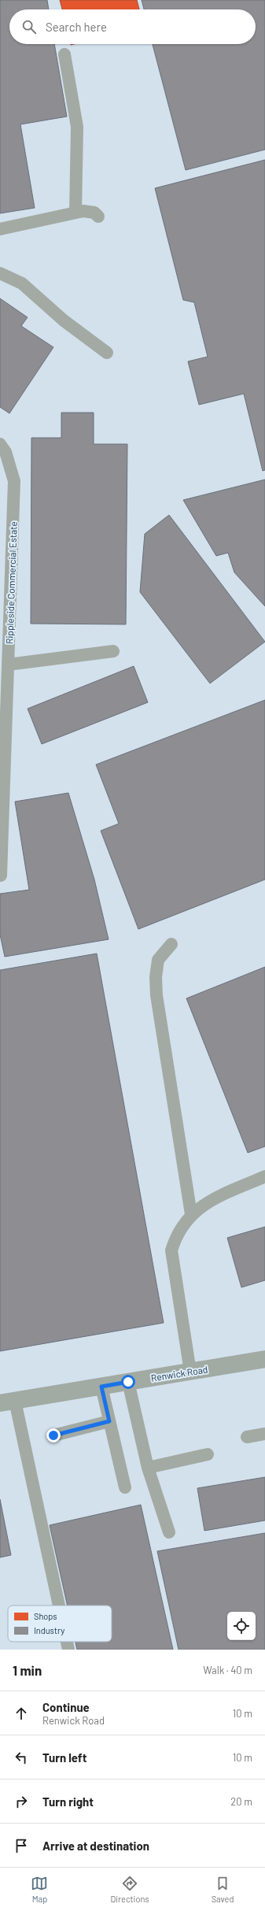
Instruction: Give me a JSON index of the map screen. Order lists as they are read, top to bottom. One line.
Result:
{"streets":{"street":["Renwick Road"],"lane":["Rippleside Commercial Estate"]},"legend":["Shops","Industry"],"page":{"search":"Search here","heading":["1 min","Walk · 40 m"],"list":[["Continue","Renwick Road","10 m"],["Turn left","10 m"],["Turn right","20 m"],"Arrive at destination"],"nav":["Map","Directions","Saved"]}}
